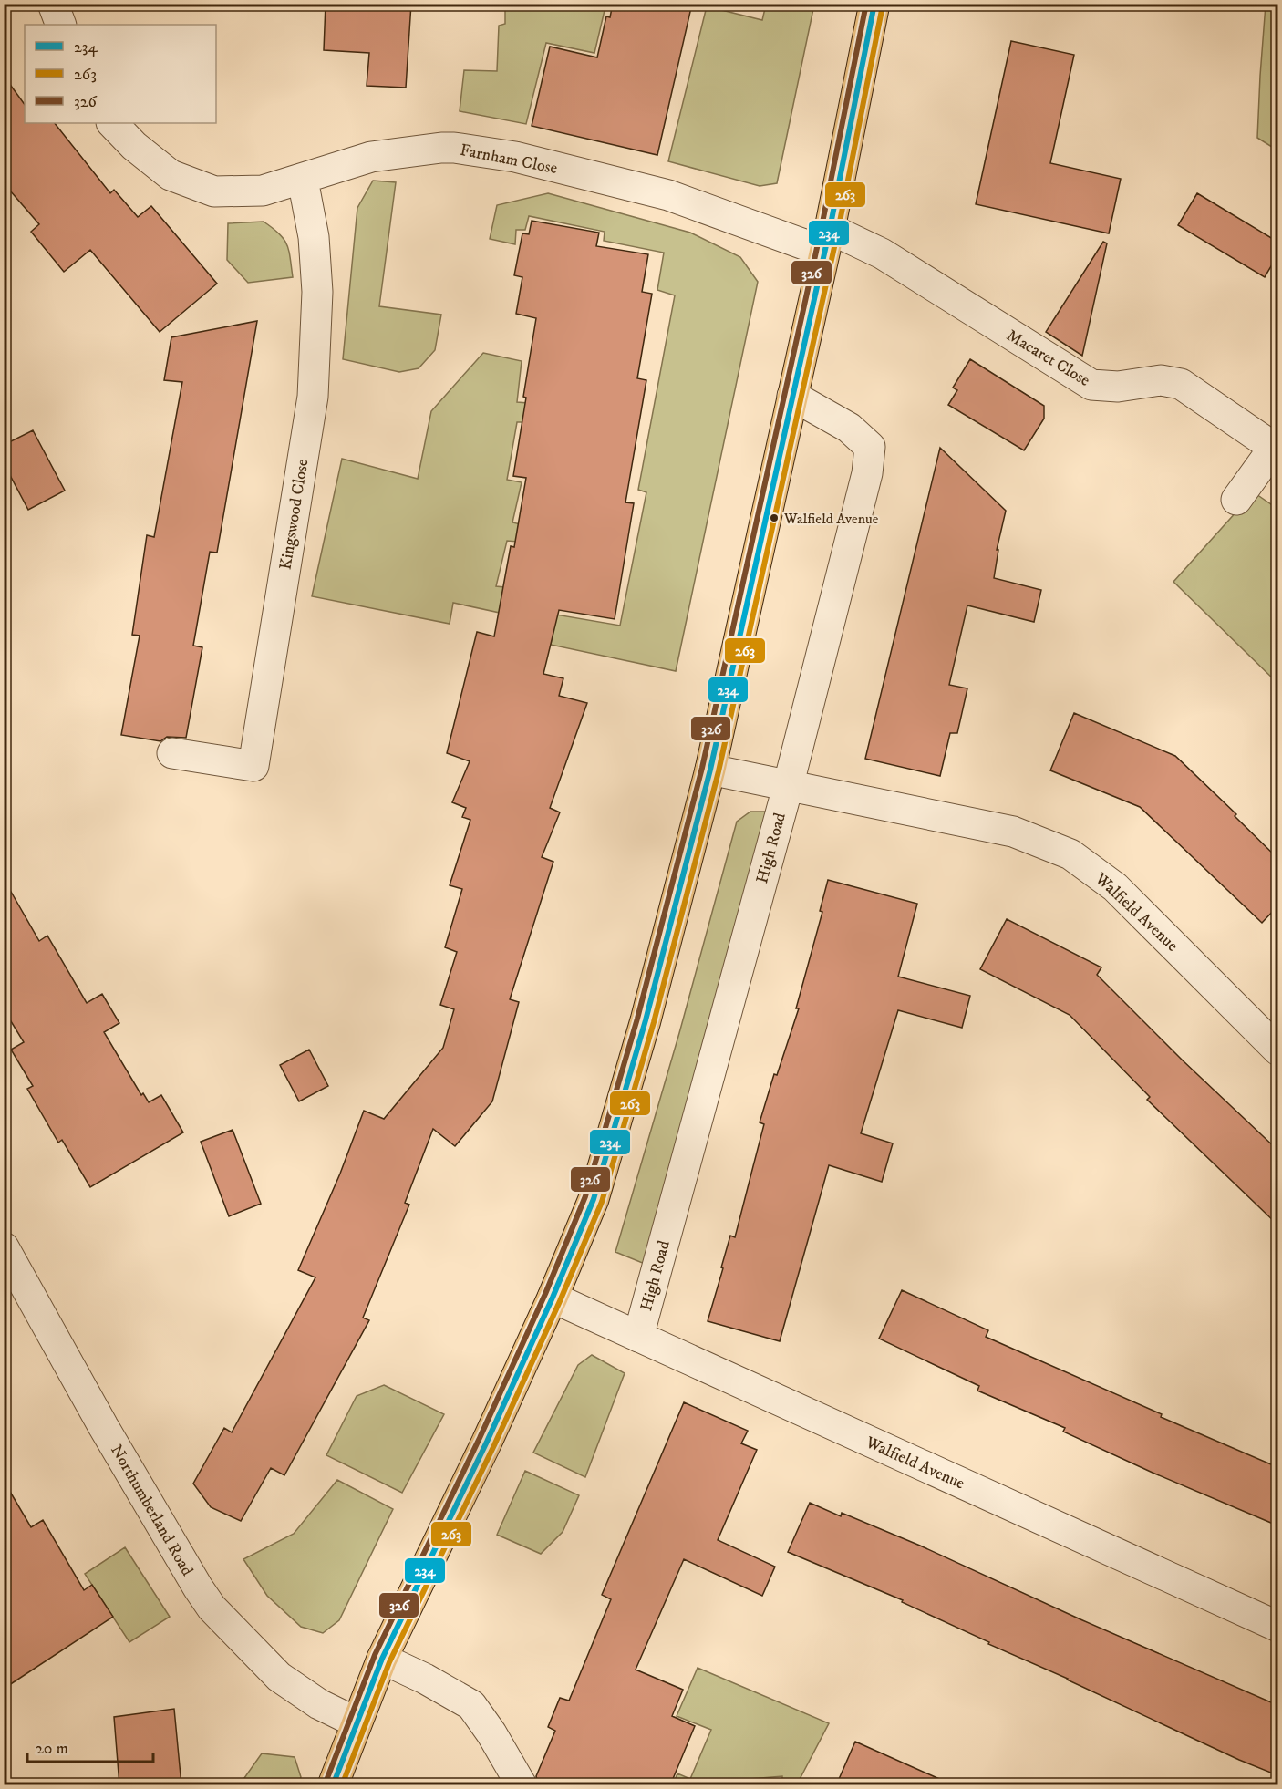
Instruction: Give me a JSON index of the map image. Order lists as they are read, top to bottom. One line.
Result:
{"streets":{"street":["Farnham Close","Macaret Close","Kingswood Close","High Road","Walfield Avenue","Northumberland Road"]},"crossings":[["Farnham Close","Macaret Close"],["Farnham Close","Kingswood Close"],["High Road","Walfield Avenue"]],"places":["Walfield Avenue"],"lines":["transit line 234","transit line 326","transit line 263"],"legend":["234","263","326"],"scale_bar":"20 m"}
